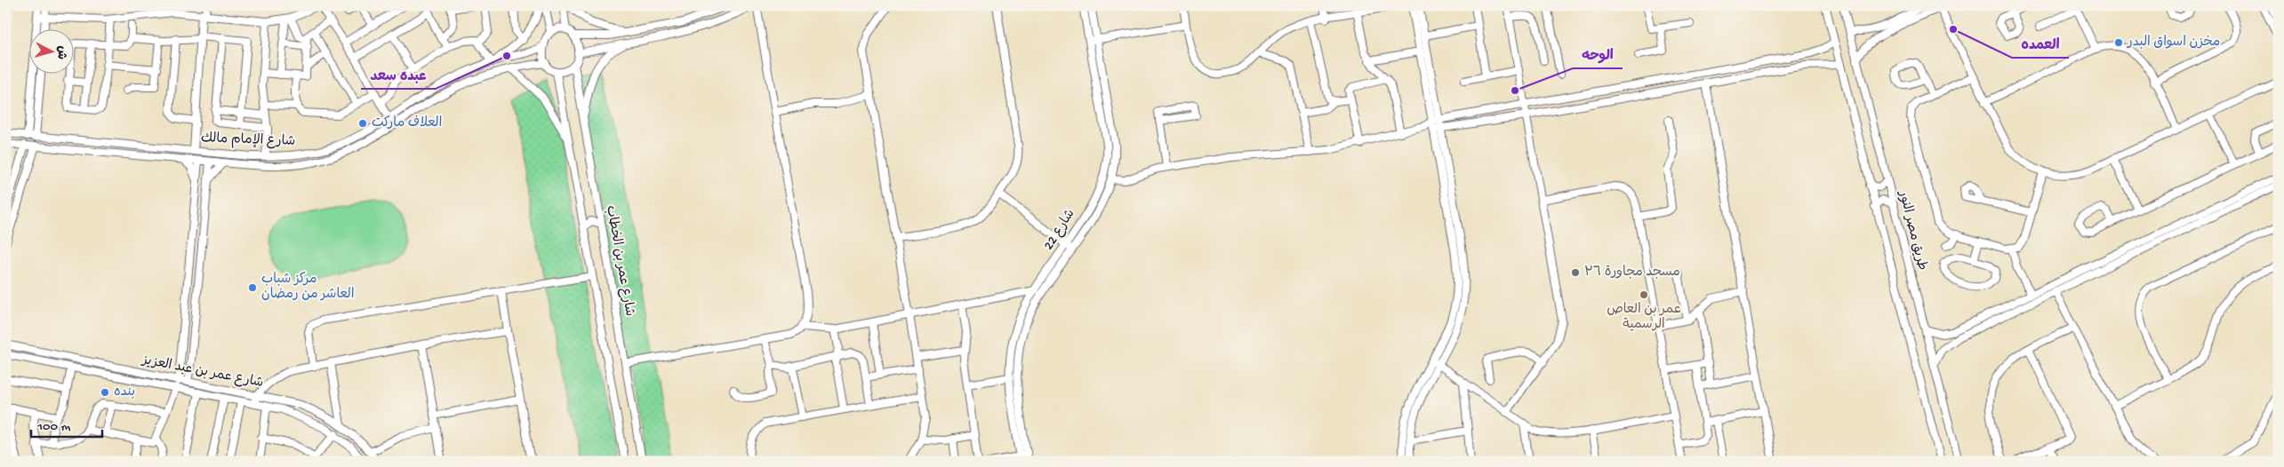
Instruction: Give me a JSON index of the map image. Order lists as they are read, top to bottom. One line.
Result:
{"streets":{"street":["شارع الإمام مالك","شارع 22","طريق مصر النور","شارع عمر بن الخطاب","شارع عمر بن عبد العزيز"]},"crossings":[["شارع الإمام مالك","شارع عمر بن الخطاب"]],"places":["العمده","مخزن اسواق البدر","عبده سعد","الوحه","العلاف ماركت","مسجد مجاورة ٣٦","مركز شباب العاشر من رمضان","عمر بن العاص الرسمية","بنده"],"scale_bar":"100 m","north":"right"}
